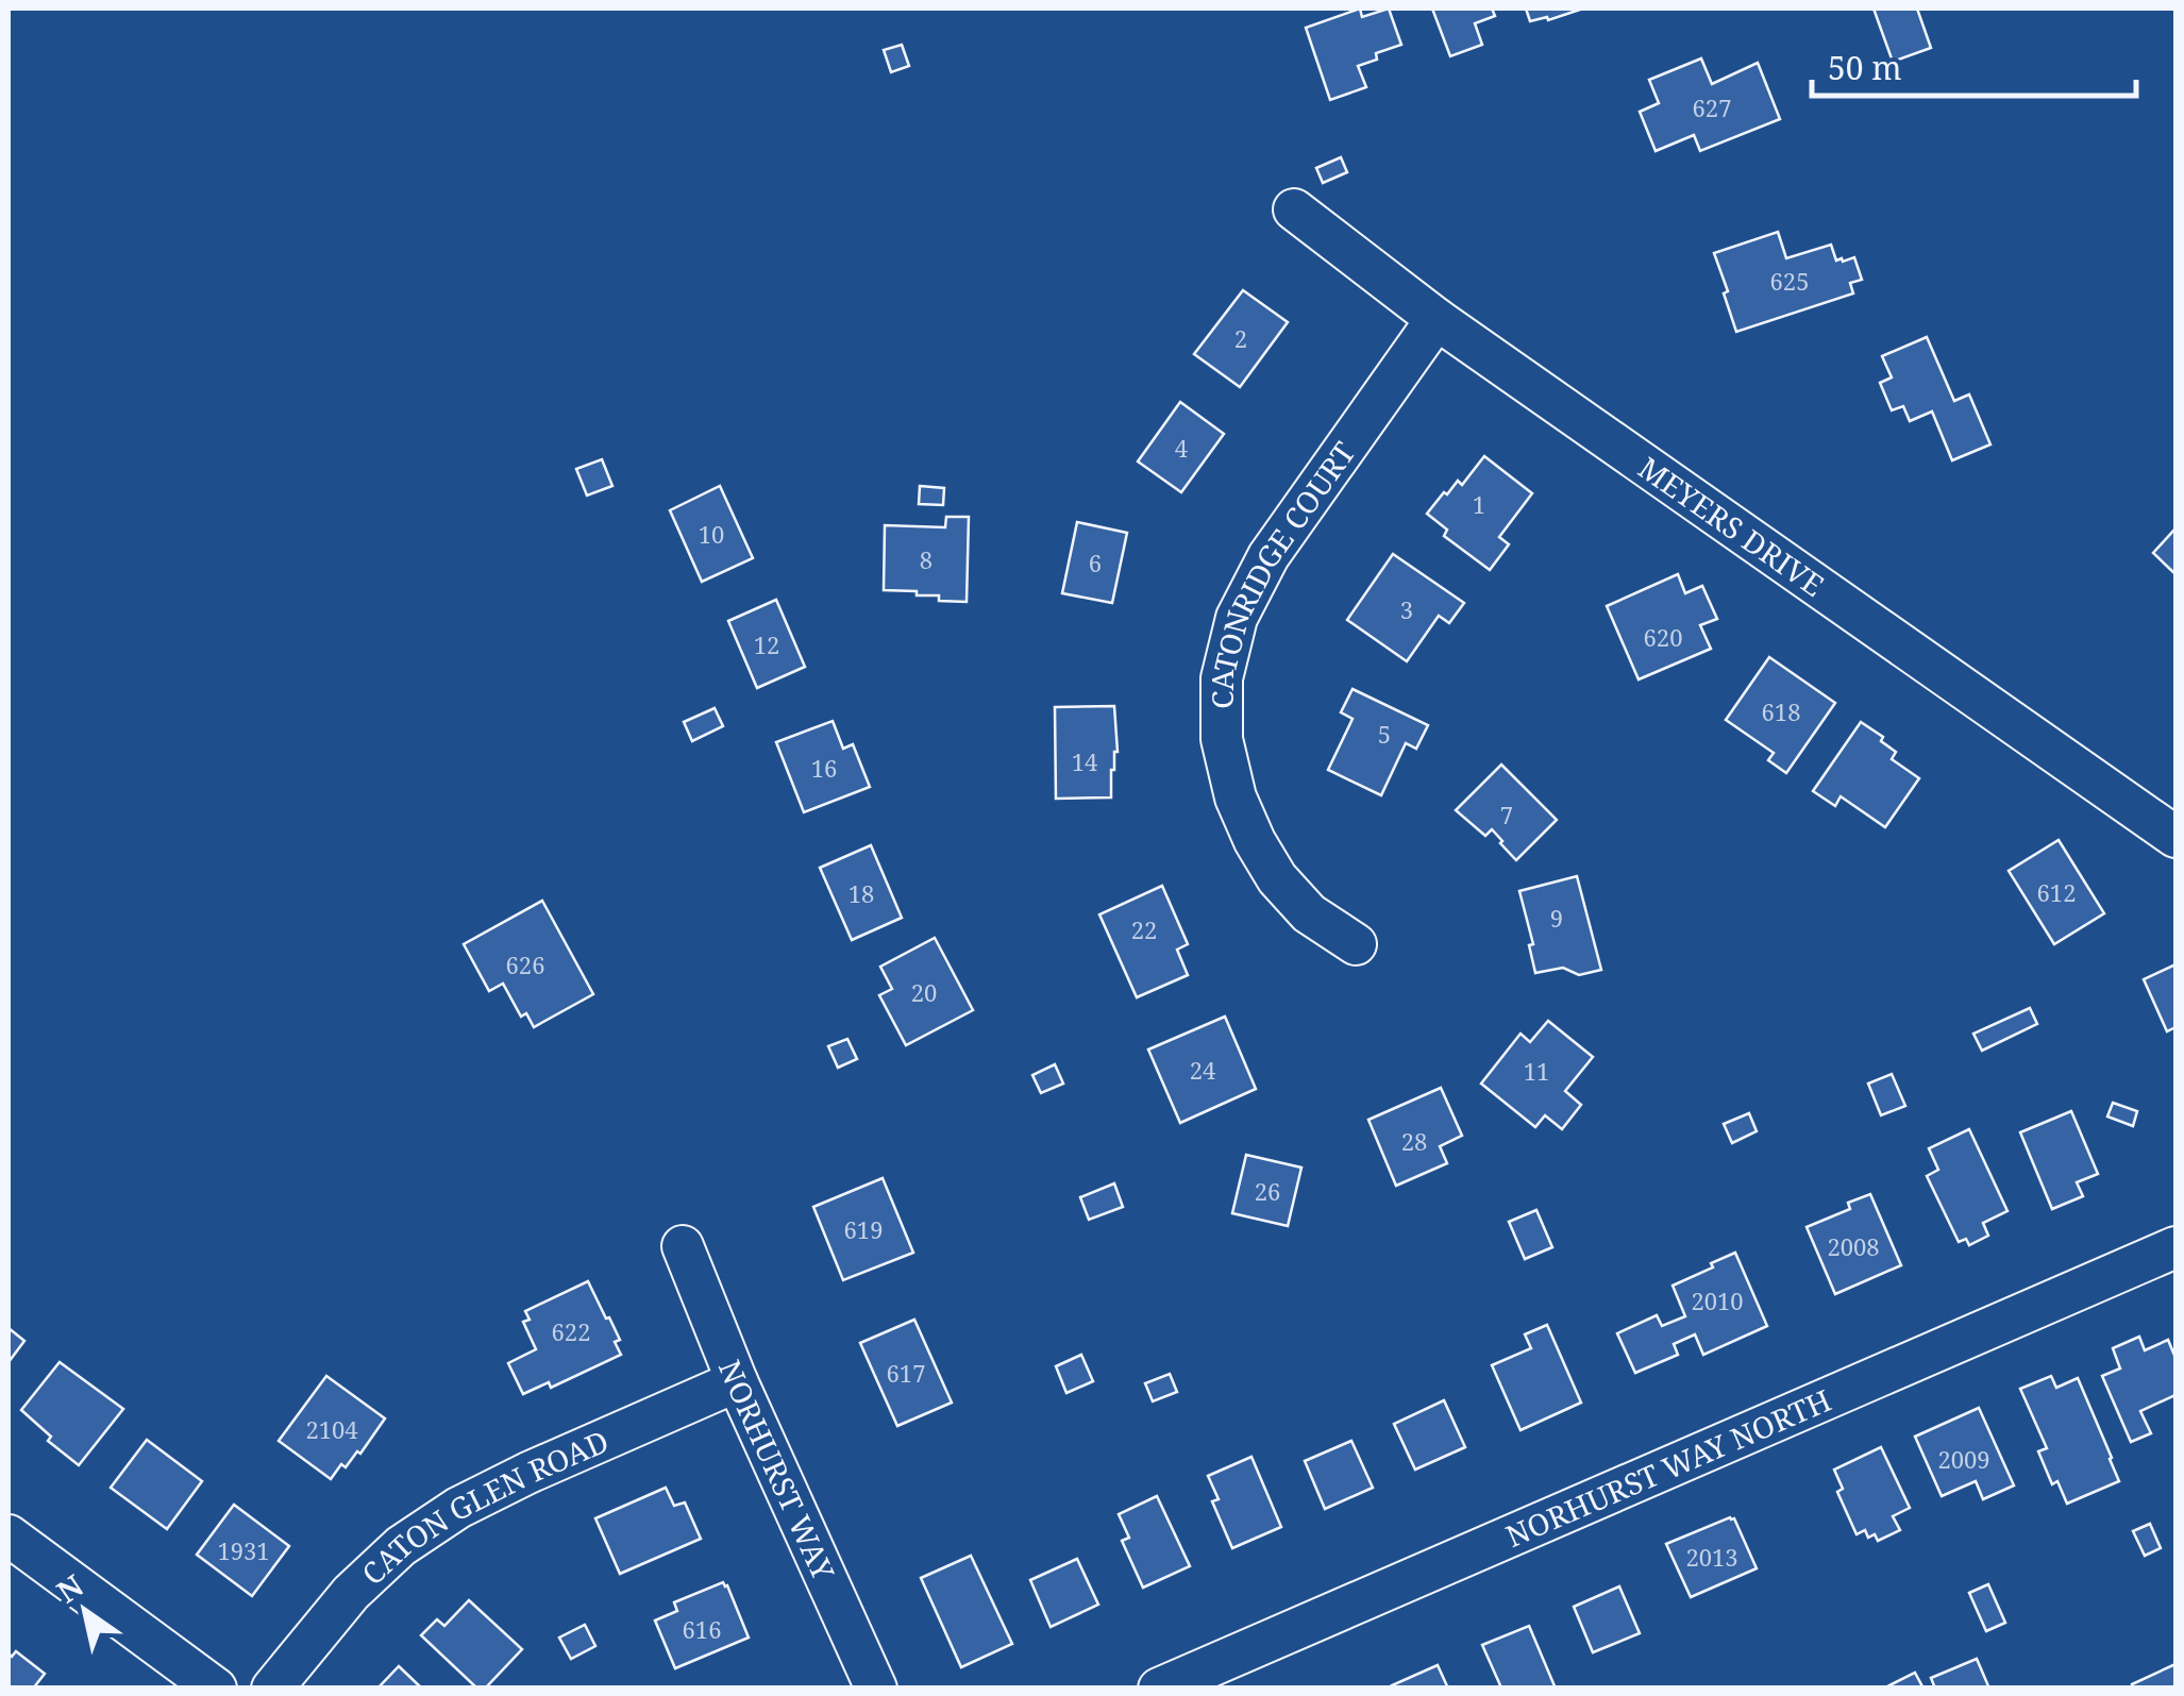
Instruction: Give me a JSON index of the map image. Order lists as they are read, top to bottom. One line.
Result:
{"streets":{"street":["MEYERS DRIVE","CATONRIDGE COURT","NORHURST WAY","NORHURST WAY NORTH","CATON GLEN ROAD"]},"crossings":[["MEYERS DRIVE","CATONRIDGE COURT"],["NORHURST WAY","CATON GLEN ROAD"]],"house_numbers":["627","625","2","4","1","10","8","6","3","620","12","618","5","14","16","7","612","18","9","22","626","20","24","11","28","26","619","2008","2010","622","617","2104","2009","1931","2013","616"],"scale_bar":"50 m","north":"top left"}
